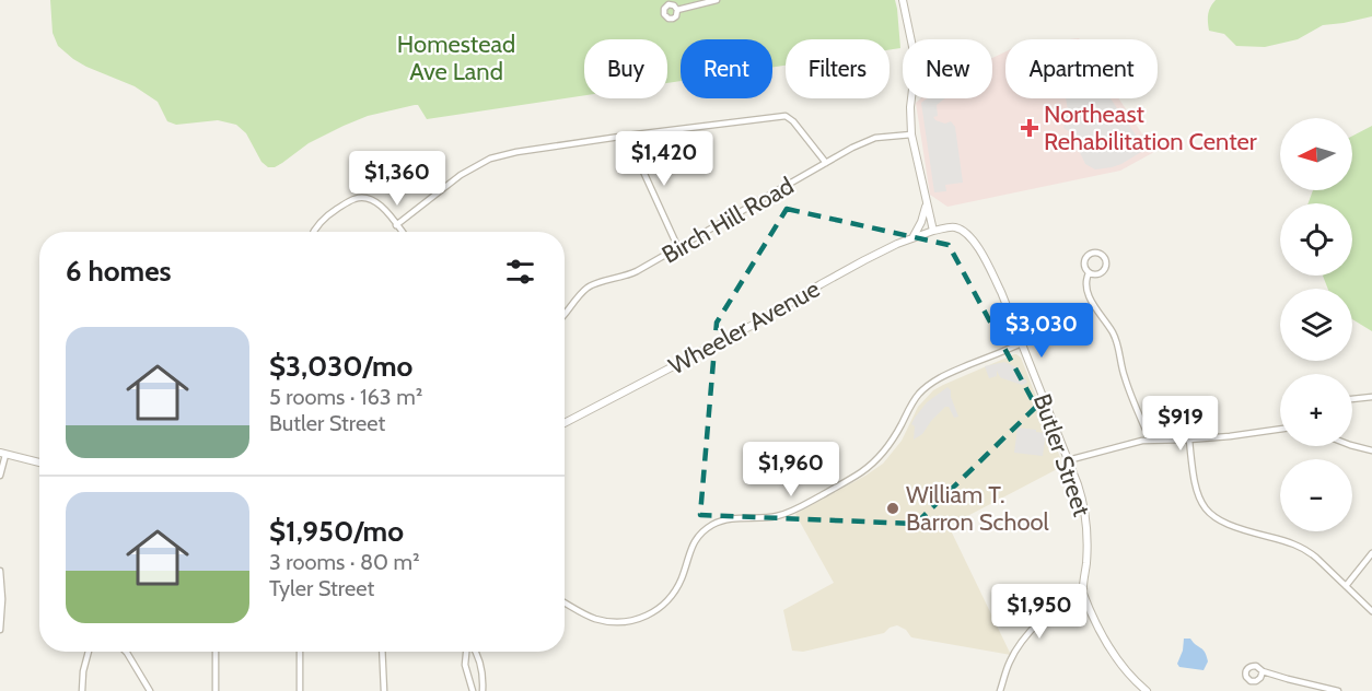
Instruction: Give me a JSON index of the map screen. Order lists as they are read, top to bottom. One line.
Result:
{"streets":{"street":["Birch Hill Road","Wheeler Avenue","Butler Street"]},"crossings":[["Wheeler Avenue","Butler Street"]],"parks":["Homestead Ave Land"],"places":{"health":["Northeast Rehabilitation Center"],"other":["William T. Barron School"]},"north":"left","page":{"chip":["Buy","Rent","Filters","New","Apartment"],"map_buttons":["+","−"],"price":["$1,420","$1,360","$3,030","$919","$1,960","$1,950"],"heading":"6 homes","list":[{"name":"$3,030/mo","note":"5 rooms · 163 m² · Butler Street"},{"name":"$1,950/mo","note":"3 rooms · 80 m² · Tyler Street"}]}}
